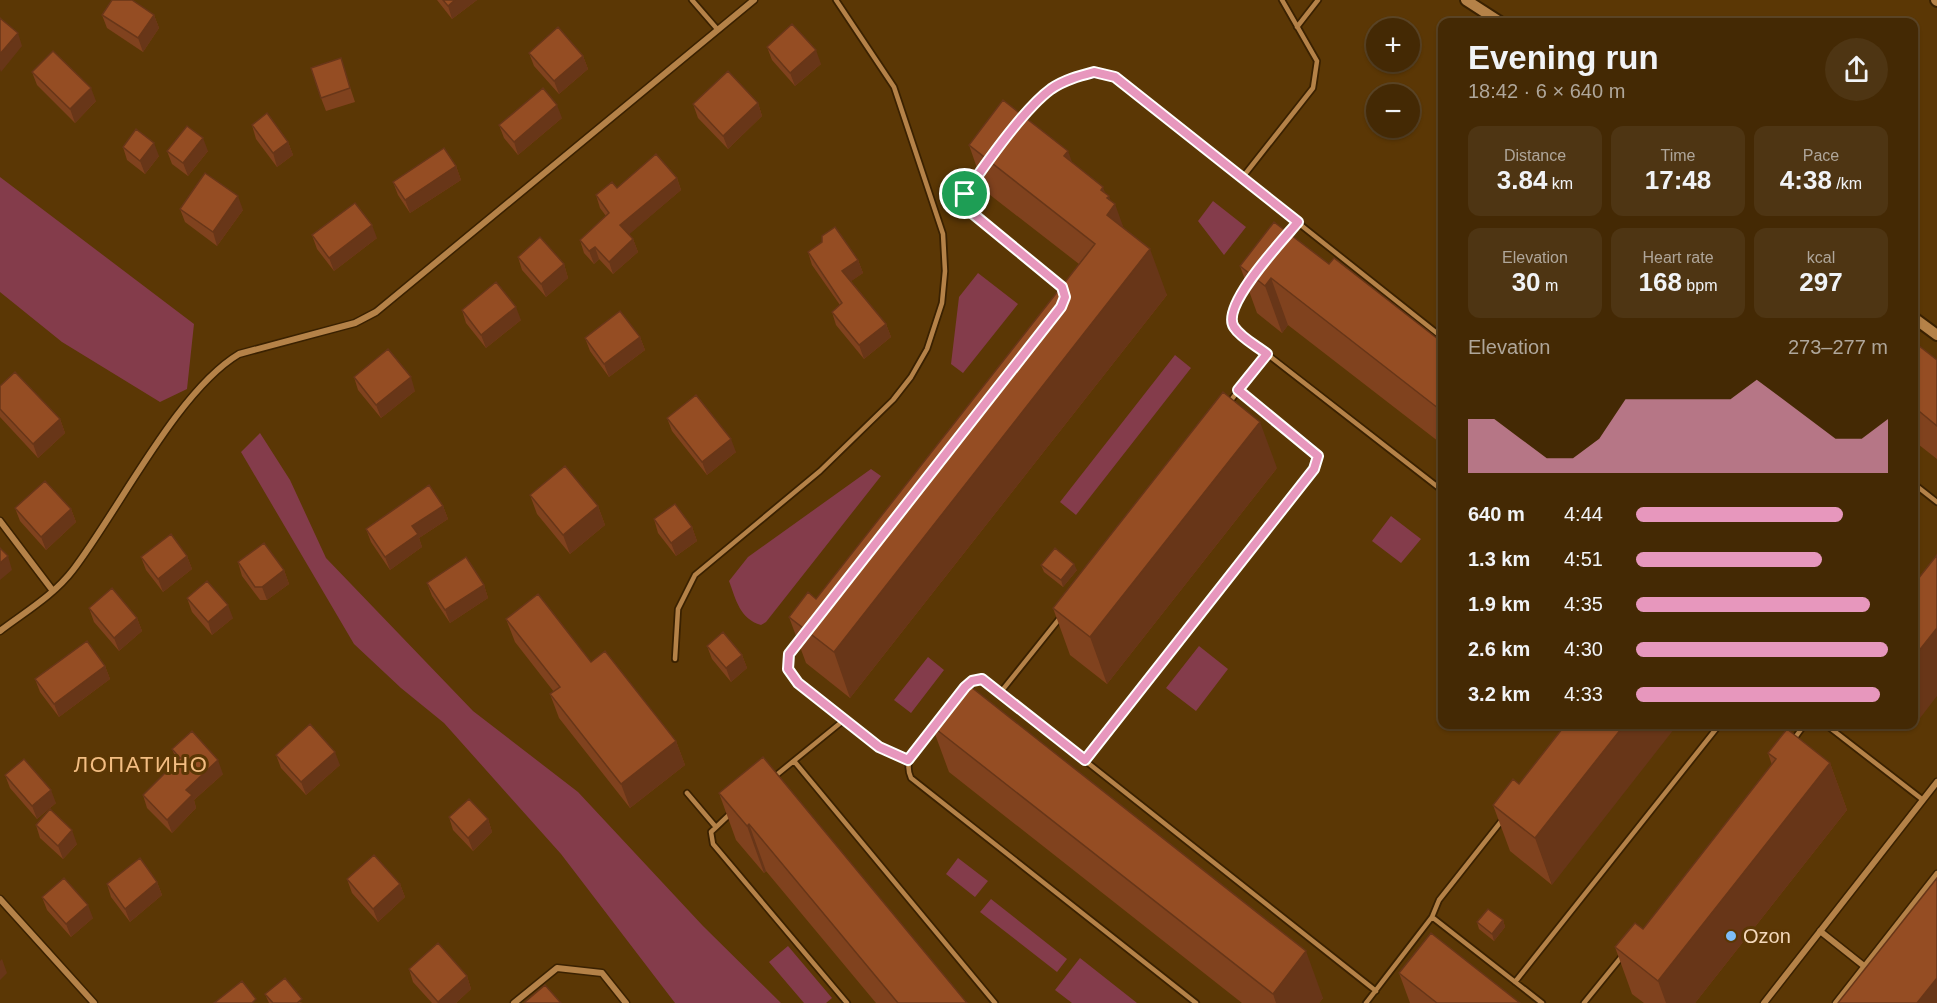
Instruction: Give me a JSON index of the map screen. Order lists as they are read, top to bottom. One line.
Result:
{"districts":["ЛОПАТИНО"],"places":["Ozon"],"page":{"map_buttons":["+","−"],"heading":["Evening run","18:42 · 6 × 640 m"],"stats":[["Distance","3.84 km"],["Time","17:48"],["Pace","4:38 /km"],["Elevation","30 m"],["Heart rate","168 bpm"],["kcal","297"]],"chart":["Elevation","273–277 m"],"list":[{"name":"640 m","note":"4:44"},{"name":"1.3 km","note":"4:51"},{"name":"1.9 km","note":"4:35"},{"name":"2.6 km","note":"4:30"},{"name":"3.2 km","note":"4:33"}]}}
